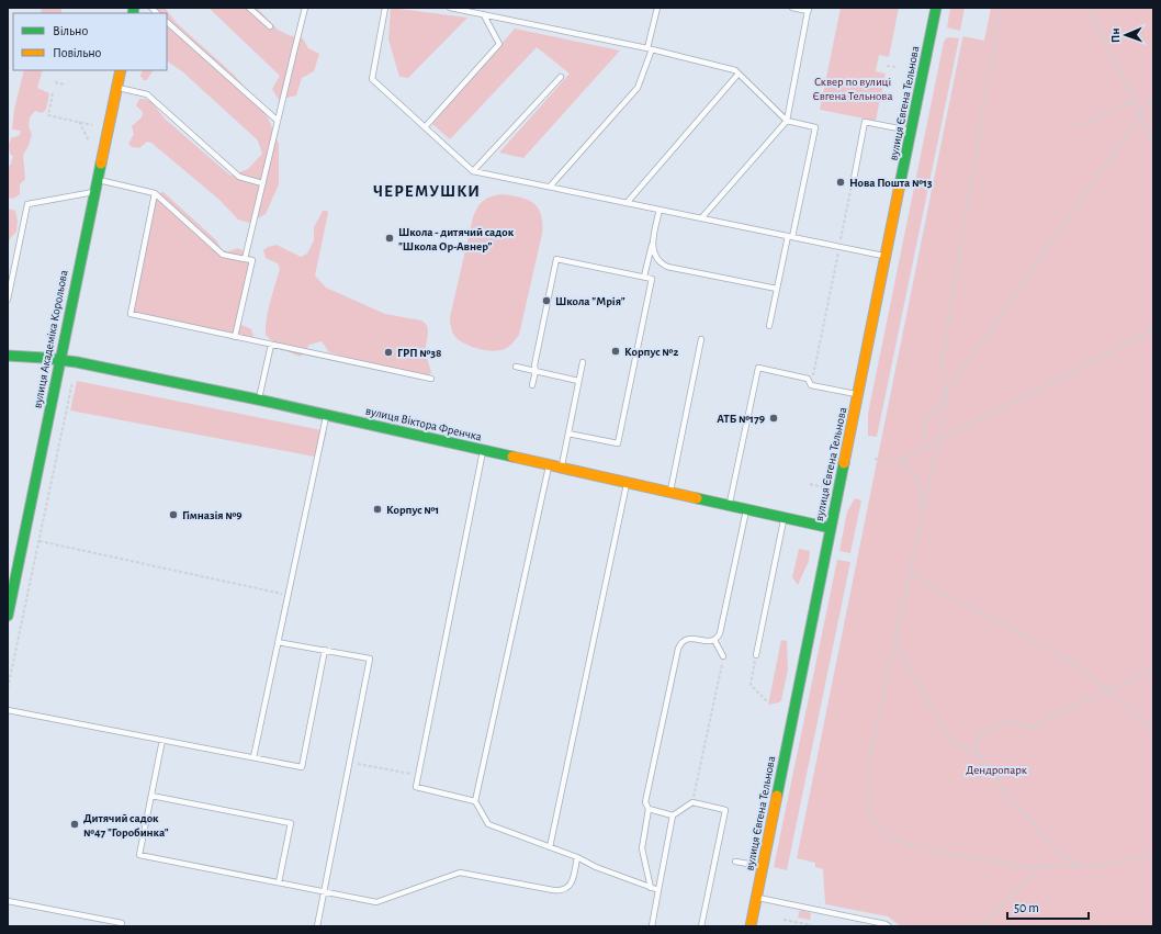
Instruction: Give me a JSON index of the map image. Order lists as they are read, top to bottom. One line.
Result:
{"streets":{"street":["вулиця Євгена Тельнова","вулиця Академіка Корольова","вулиця Віктора Френчка"]},"crossings":[["вулиця Євгена Тельнова","вулиця Віктора Френчка"],["вулиця Академіка Корольова","вулиця Віктора Френчка"]],"districts":["ЧЕРЕМУШКИ"],"parks":["Сквер по вулиці Євгена Тельнова","Дендропарк"],"places":["Нова Пошта №13","Школа - дитячий садок \"Школа Ор-Авнер\"","Школа \"Мрія\"","Корпус №2","ГРП №38","АТБ №179","Корпус №1","Гімназія №9","Дитячий садок №47 \"Горобинка\""],"legend":["Вільно","Повільно"],"scale_bar":"50 m","north":"left"}
